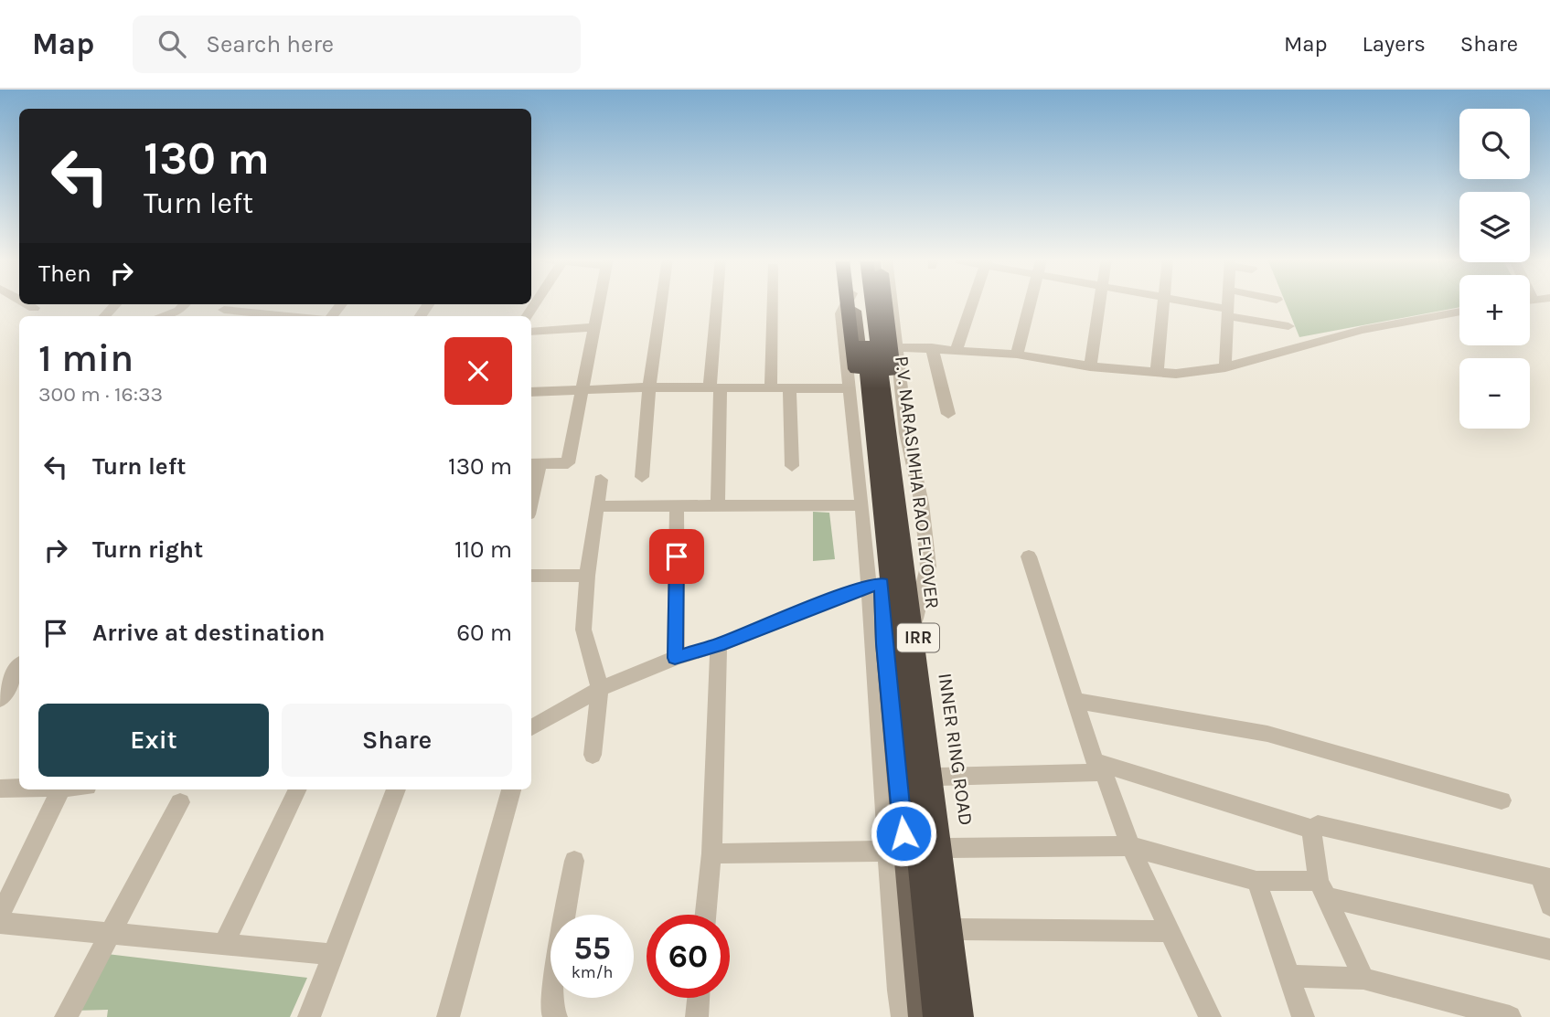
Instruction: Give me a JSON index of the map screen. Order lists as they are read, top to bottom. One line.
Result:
{"streets":{"highway":["P.V. NARASIMHA RAO FLYOVER"],"main road":["IRR","INNER RING ROAD"]},"page":{"header":"Map","search":"Search here","nav":["Map","Layers","Share"],"map_buttons":["+","−"],"turn":["130 m","Turn left"],"then":"Then","heading":["1 min","300 m · 16:33"],"list":[{"name":"Turn left","value":"130 m"},{"name":"Turn right","value":"110 m"},{"name":"Arrive at destination","value":"60 m"}],"buttons":["Exit","Share"],"speed":"55 km/h","limit":"60"}}
